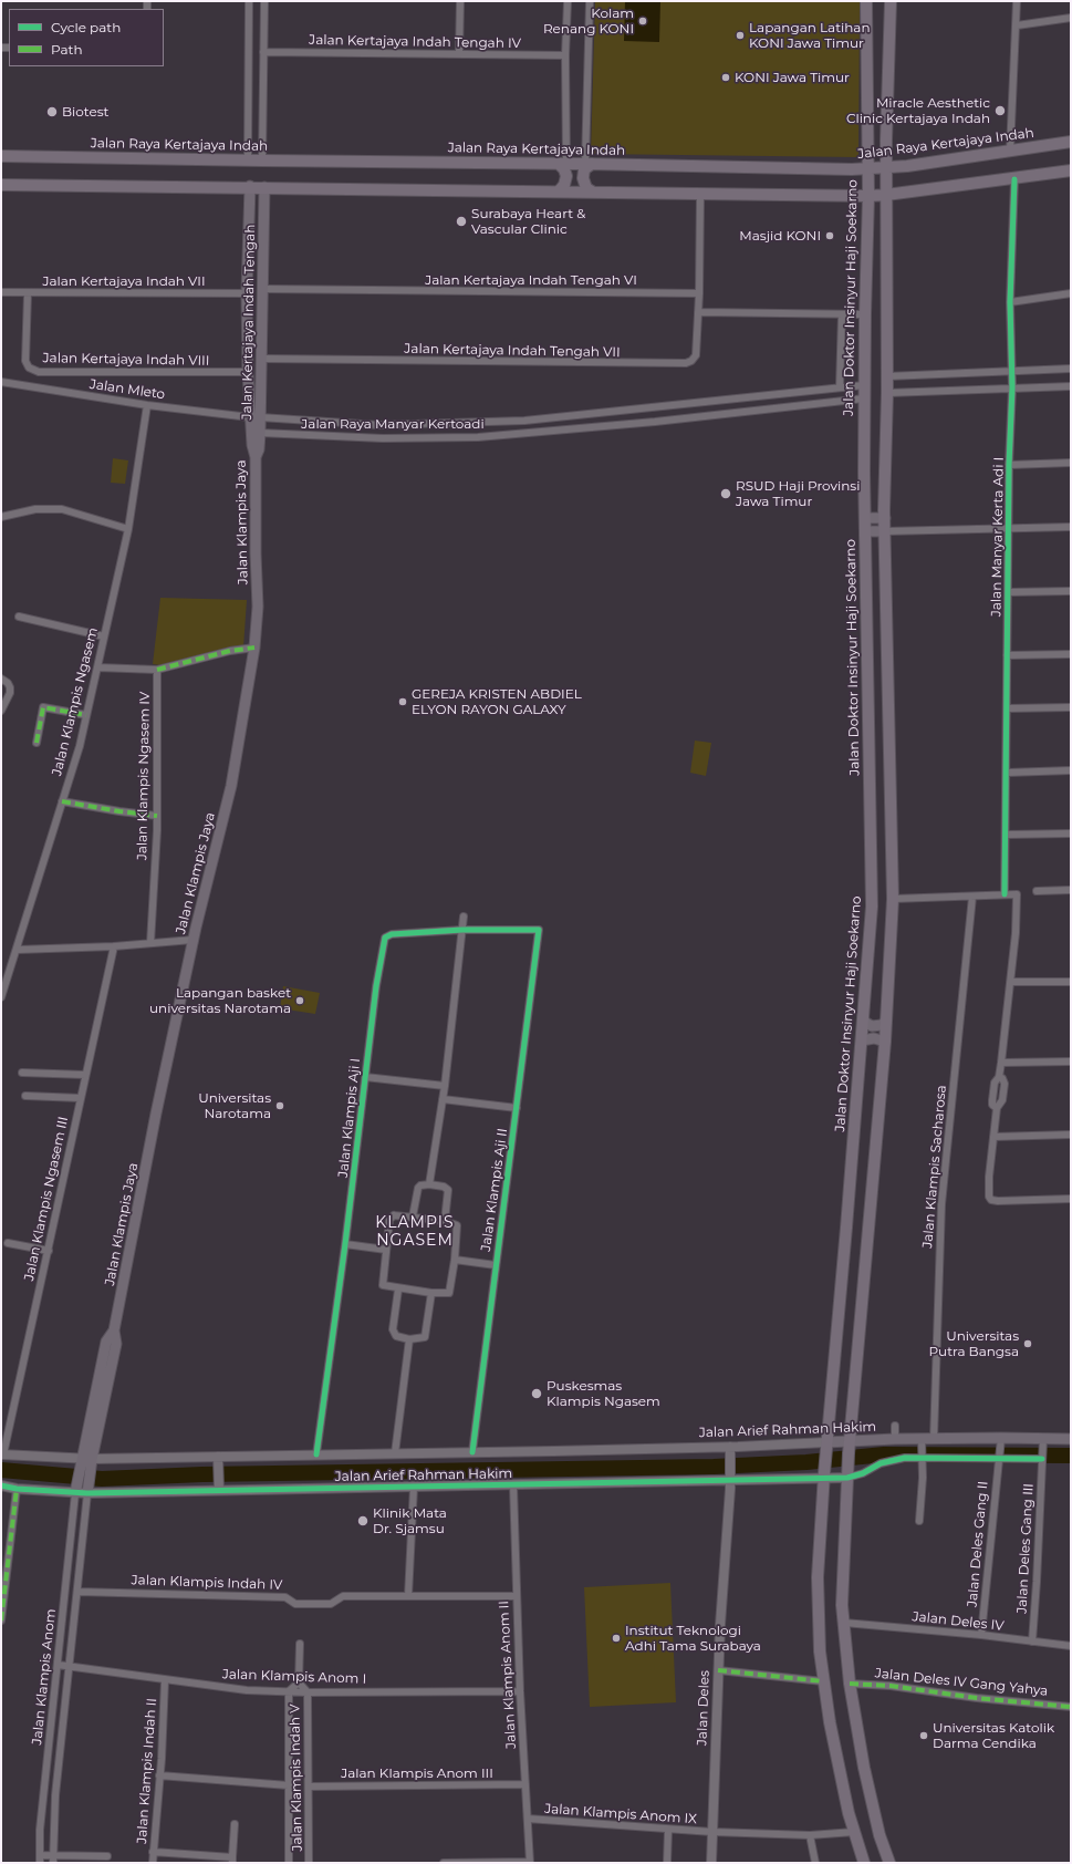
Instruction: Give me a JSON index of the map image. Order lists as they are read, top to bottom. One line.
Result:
{"streets":{"main road":["Jalan Raya Kertajaya Indah","Jalan Doktor Insinyur Haji Soekarno","Jalan Kertajaya Indah Tengah","Jalan Klampis Jaya","Jalan Arief Rahman Hakim"],"street":["Jalan Kertajaya Indah Tengah IV","Jalan Kertajaya Indah Tengah VI","Jalan Kertajaya Indah VII","Jalan Kertajaya Indah Tengah VII","Jalan Kertajaya Indah VIII","Jalan Mleto","Jalan Raya Manyar Kertoadi","Jalan Manyar Kerta Adi I","Jalan Klampis Ngasem","Jalan Klampis Ngasem IV","Jalan Klampis Aji I","Jalan Klampis Sacharosa","Jalan Klampis Aji II","Jalan Klampis Ngasem III","Jalan Deles Gang II","Jalan Deles Gang III","Jalan Klampis Indah IV","Jalan Deles IV","Jalan Klampis Anom II","Jalan Klampis Anom","Jalan Klampis Anom I","Jalan Deles IV Gang Yahya","Jalan Deles","Jalan Klampis Indah II","Jalan Klampis Anom III","Jalan Klampis Indah V","Jalan Klampis Anom IX"]},"crossings":[["Jalan Raya Kertajaya Indah","Jalan Doktor Insinyur Haji Soekarno"],["Jalan Kertajaya Indah Tengah VI","Jalan Kertajaya Indah Tengah"],["Jalan Kertajaya Indah Tengah VI","Jalan Kertajaya Indah Tengah VII"],["Jalan Kertajaya Indah VII","Jalan Kertajaya Indah Tengah"],["Jalan Kertajaya Indah VII","Jalan Kertajaya Indah VIII"],["Jalan Doktor Insinyur Haji Soekarno","Jalan Raya Manyar Kertoadi"],["Jalan Doktor Insinyur Haji Soekarno","Jalan Arief Rahman Hakim"],["Jalan Doktor Insinyur Haji Soekarno","Jalan Klampis Anom IX"],["Jalan Kertajaya Indah Tengah","Jalan Kertajaya Indah Tengah VII"],["Jalan Kertajaya Indah Tengah","Jalan Kertajaya Indah VIII"],["Jalan Kertajaya Indah Tengah","Jalan Mleto"],["Jalan Kertajaya Indah Tengah","Jalan Raya Manyar Kertoadi"],["Jalan Kertajaya Indah Tengah","Jalan Klampis Jaya"],["Jalan Mleto","Jalan Raya Manyar Kertoadi"],["Jalan Mleto","Jalan Klampis Jaya"],["Jalan Mleto","Jalan Klampis Ngasem"],["Jalan Raya Manyar Kertoadi","Jalan Klampis Jaya"],["Jalan Klampis Jaya","Jalan Arief Rahman Hakim"],["Jalan Klampis Jaya","Jalan Klampis Anom"],["Jalan Klampis Aji I","Jalan Klampis Aji II"],["Jalan Klampis Aji I","Jalan Arief Rahman Hakim"],["Jalan Klampis Sacharosa","Jalan Arief Rahman Hakim"],["Jalan Klampis Aji II","Jalan Arief Rahman Hakim"],["Jalan Klampis Ngasem III","Jalan Arief Rahman Hakim"],["Jalan Arief Rahman Hakim","Jalan Deles Gang II"],["Jalan Arief Rahman Hakim","Jalan Deles Gang III"],["Jalan Arief Rahman Hakim","Jalan Klampis Anom II"],["Jalan Arief Rahman Hakim","Jalan Klampis Anom"],["Jalan Arief Rahman Hakim","Jalan Deles"],["Jalan Deles Gang II","Jalan Deles IV"],["Jalan Deles Gang III","Jalan Deles IV"],["Jalan Klampis Indah IV","Jalan Klampis Anom II"],["Jalan Klampis Indah IV","Jalan Klampis Anom"],["Jalan Klampis Anom II","Jalan Klampis Anom I"],["Jalan Klampis Anom II","Jalan Klampis Anom III"],["Jalan Klampis Anom II","Jalan Klampis Anom IX"],["Jalan Klampis Anom","Jalan Klampis Anom I"],["Jalan Klampis Anom I","Jalan Klampis Indah II"],["Jalan Klampis Anom I","Jalan Klampis Indah V"],["Jalan Deles","Jalan Klampis Anom IX"],["Jalan Klampis Indah II","Jalan Klampis Indah V"],["Jalan Klampis Anom III","Jalan Klampis Indah V"]],"districts":["KLAMPIS NGASEM"],"places":["Kolam Renang KONI","Lapangan Latihan KONI Jawa Timur","KONI Jawa Timur","Miracle Aesthetic Clinic Kertajaya Indah","Biotest","Surabaya Heart & Vascular Clinic","Masjid KONI","RSUD Haji Provinsi Jawa Timur","GEREJA KRISTEN ABDIEL ELYON RAYON GALAXY","Lapangan basket universitas Narotama","Universitas Narotama","Universitas Putra Bangsa","Puskesmas Klampis Ngasem","Klinik Mata Dr. Sjamsu","Institut Teknologi Adhi Tama Surabaya","Universitas Katolik Darma Cendika"],"legend":["Cycle path","Path"]}
